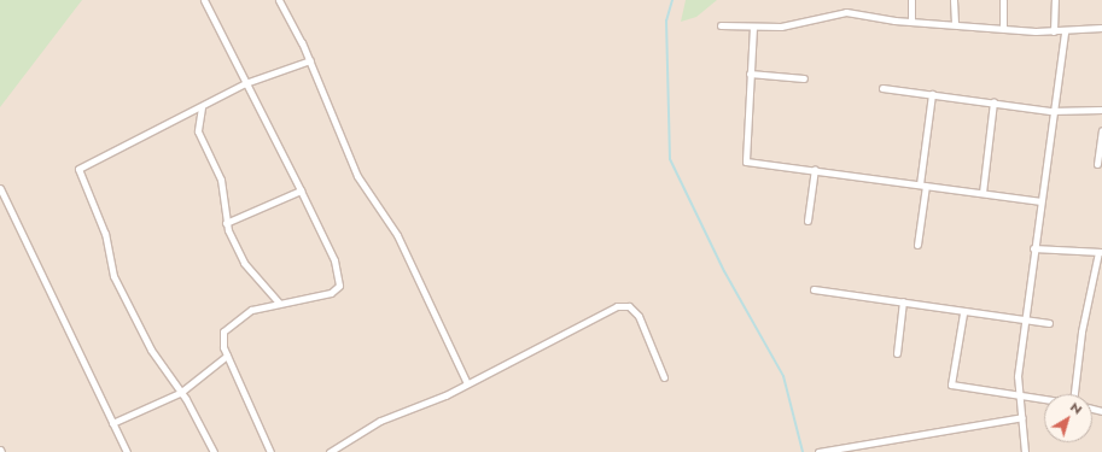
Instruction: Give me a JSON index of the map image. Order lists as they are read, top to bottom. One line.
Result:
{"north":"top right"}
